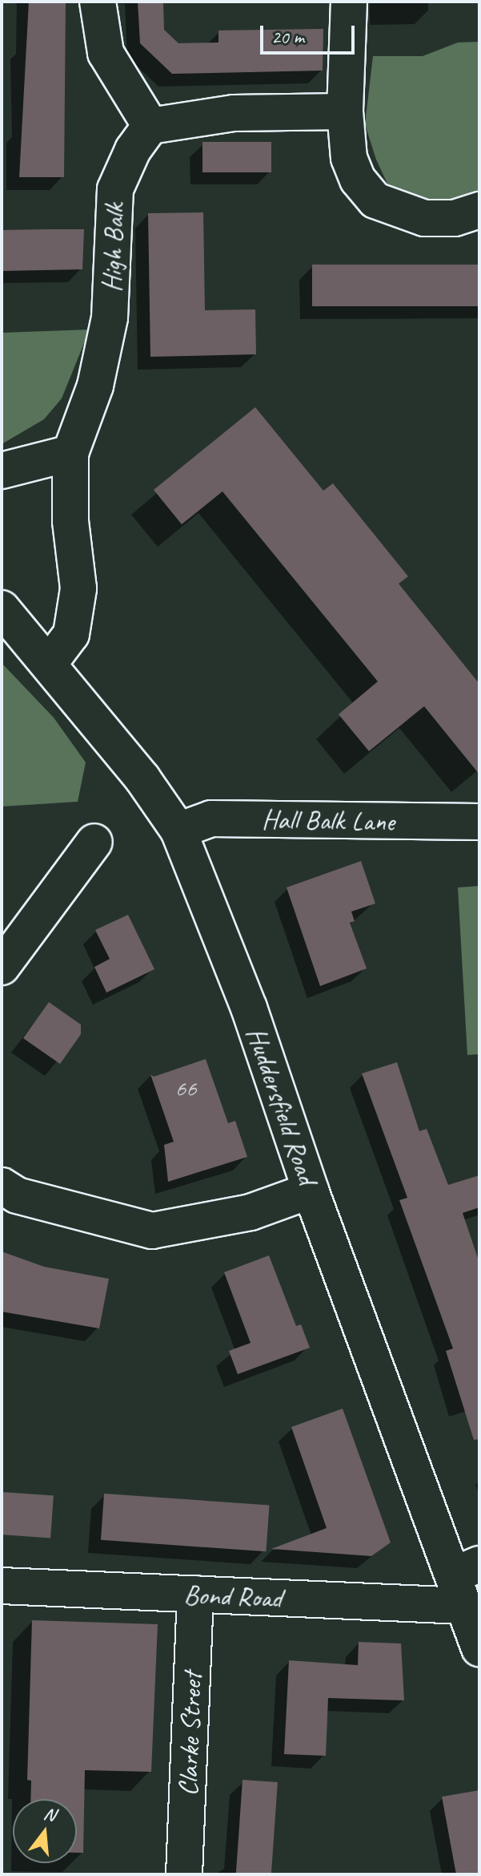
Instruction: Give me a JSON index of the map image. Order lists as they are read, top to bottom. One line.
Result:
{"streets":{"main road":["High Balk","Hall Balk Lane","Huddersfield Road","Bond Road","Clarke Street"]},"crossings":[["High Balk","Huddersfield Road"],["Hall Balk Lane","Huddersfield Road"],["Huddersfield Road","Bond Road"],["Bond Road","Clarke Street"]],"house_numbers":["66"],"scale_bar":"20 m","north":"top"}
